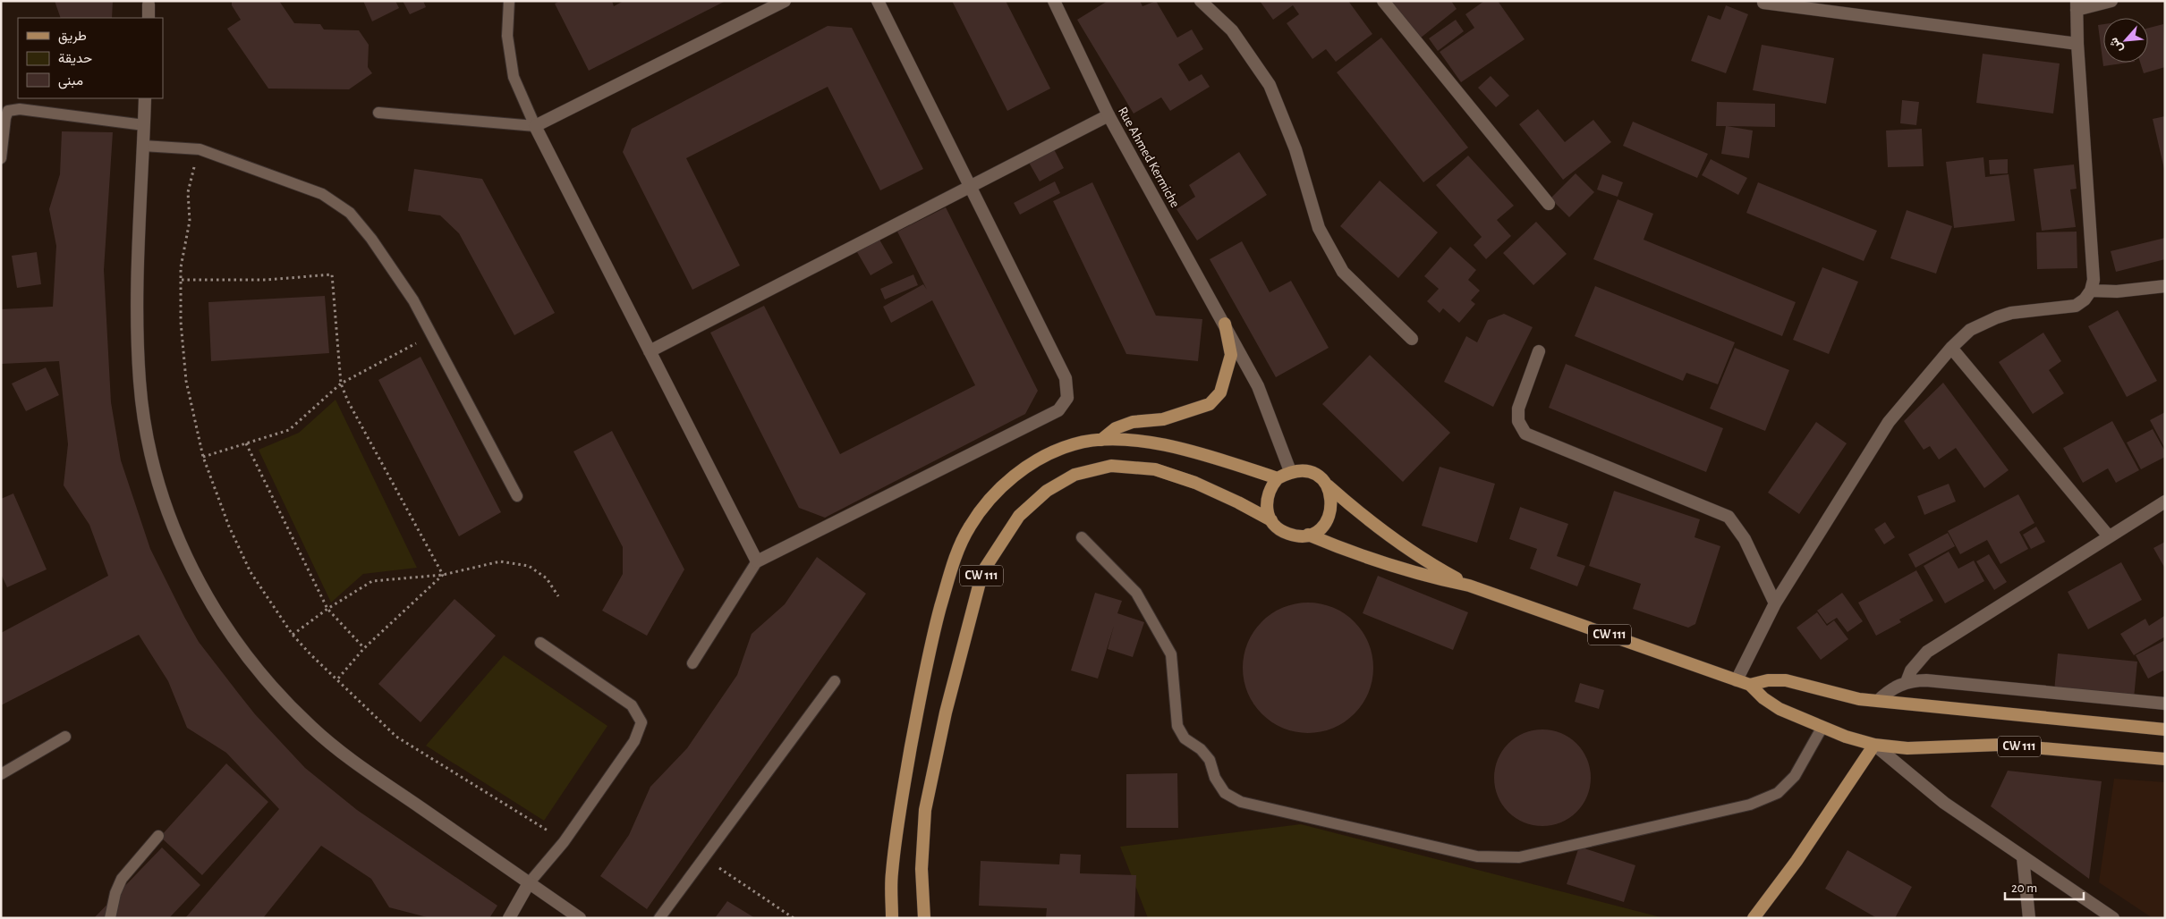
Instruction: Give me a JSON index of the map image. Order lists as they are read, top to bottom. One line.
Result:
{"streets":{"main road":["CW 111"],"street":["Rue Ahmed Kermiche"]},"crossings":[["Rue Ahmed Kermiche","CW 111"]],"legend":["طريق","حديقة","مبنى"],"scale_bar":"20 m","north":"bottom left"}
